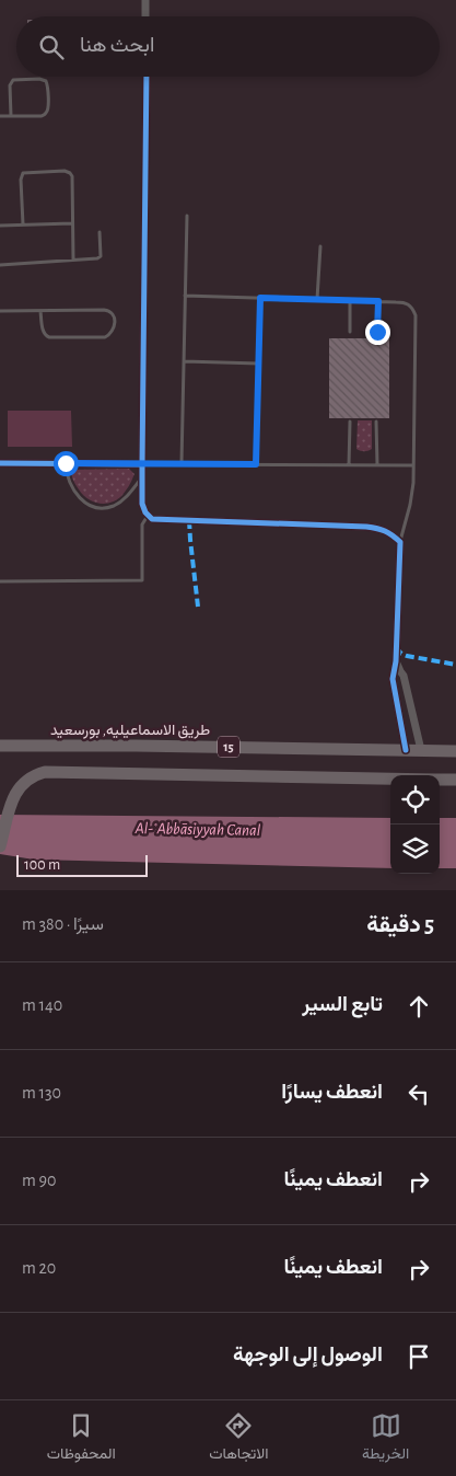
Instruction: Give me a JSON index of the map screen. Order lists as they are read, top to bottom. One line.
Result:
{"streets":{"highway":["طريق الاسماعيليه, بورسعيد","15"]},"water":["Al-ʿAbbāsiyyah Canal"],"scale_bar":"100 m","page":{"search":"ابحث هنا","scale":"100 m","heading":["5 دقيقة","سيرًا · 380 m"],"list":[["تابع السير","140 m"],["انعطف يسارًا","130 m"],["انعطف يمينًا","90 m"],["انعطف يمينًا","20 m"],"الوصول إلى الوجهة"],"nav":["الخريطة","الاتجاهات","المحفوظات"]}}
